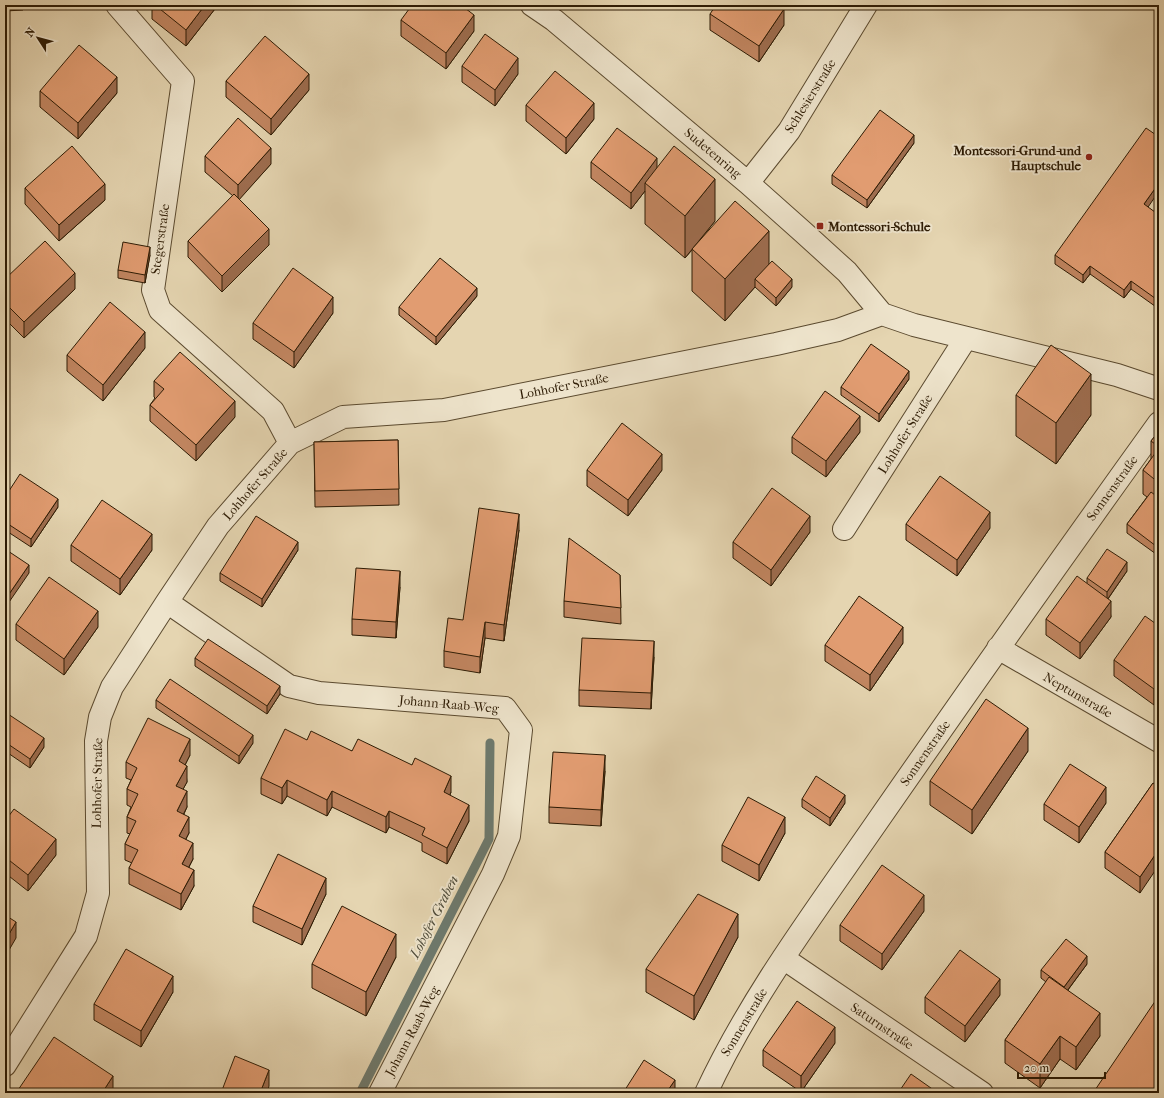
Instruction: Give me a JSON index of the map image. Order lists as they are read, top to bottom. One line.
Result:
{"streets":{"street":["Schlesierstraße","Sudetenring","Stegerstraße","Lohhofer Straße","Sonnenstraße","Neptunstraße","Johann-Raab-Weg","Saturnstraße"]},"crossings":[["Schlesierstraße","Sudetenring"],["Sudetenring","Lohhofer Straße"],["Stegerstraße","Lohhofer Straße"],["Lohhofer Straße","Johann-Raab-Weg"],["Sonnenstraße","Neptunstraße"],["Sonnenstraße","Saturnstraße"]],"water":["Lohofer Graben"],"places":{"other":["Montessori-Grund-und Hauptschule"],"transit":["Montessori-Schule"]},"scale_bar":"20 m","north":"top left"}
